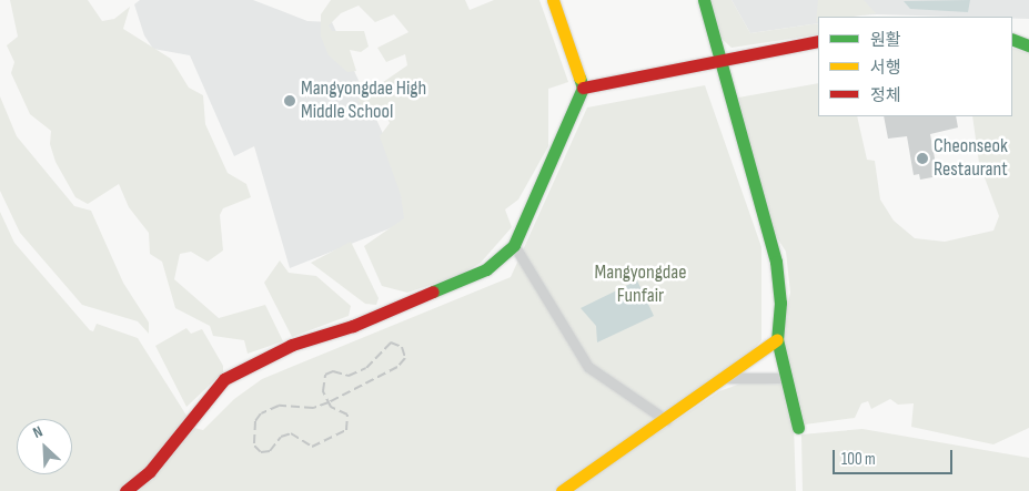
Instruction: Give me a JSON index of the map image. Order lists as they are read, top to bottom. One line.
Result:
{"parks":["Mangyongdae Funfair"],"places":["Mangyongdae High Middle School","Cheonseok Restaurant"],"legend":["원활","서행","정체"],"scale_bar":"100 m","north":"top left"}
